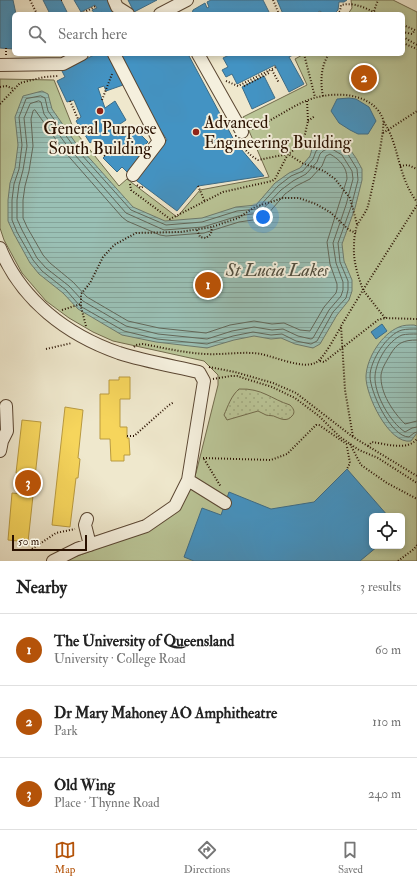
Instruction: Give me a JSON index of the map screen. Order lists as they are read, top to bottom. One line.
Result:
{"water":["St Lucia Lakes"],"places":["General Purpose South Building","Advanced Engineering Building"],"scale_bar":"50 m","page":{"search":"Search here","pins":["2","1","3"],"scale":"50 m","heading":["Nearby","3 results"],"list":[{"mark":"1","name":"The University of Queensland","note":"University · College Road","value":"60 m"},{"mark":"2","name":"Dr Mary Mahoney AO Amphitheatre","note":"Park","value":"110 m"},{"mark":"3","name":"Old Wing","note":"Place · Thynne Road","value":"240 m"}],"nav":["Map","Directions","Saved"]}}
